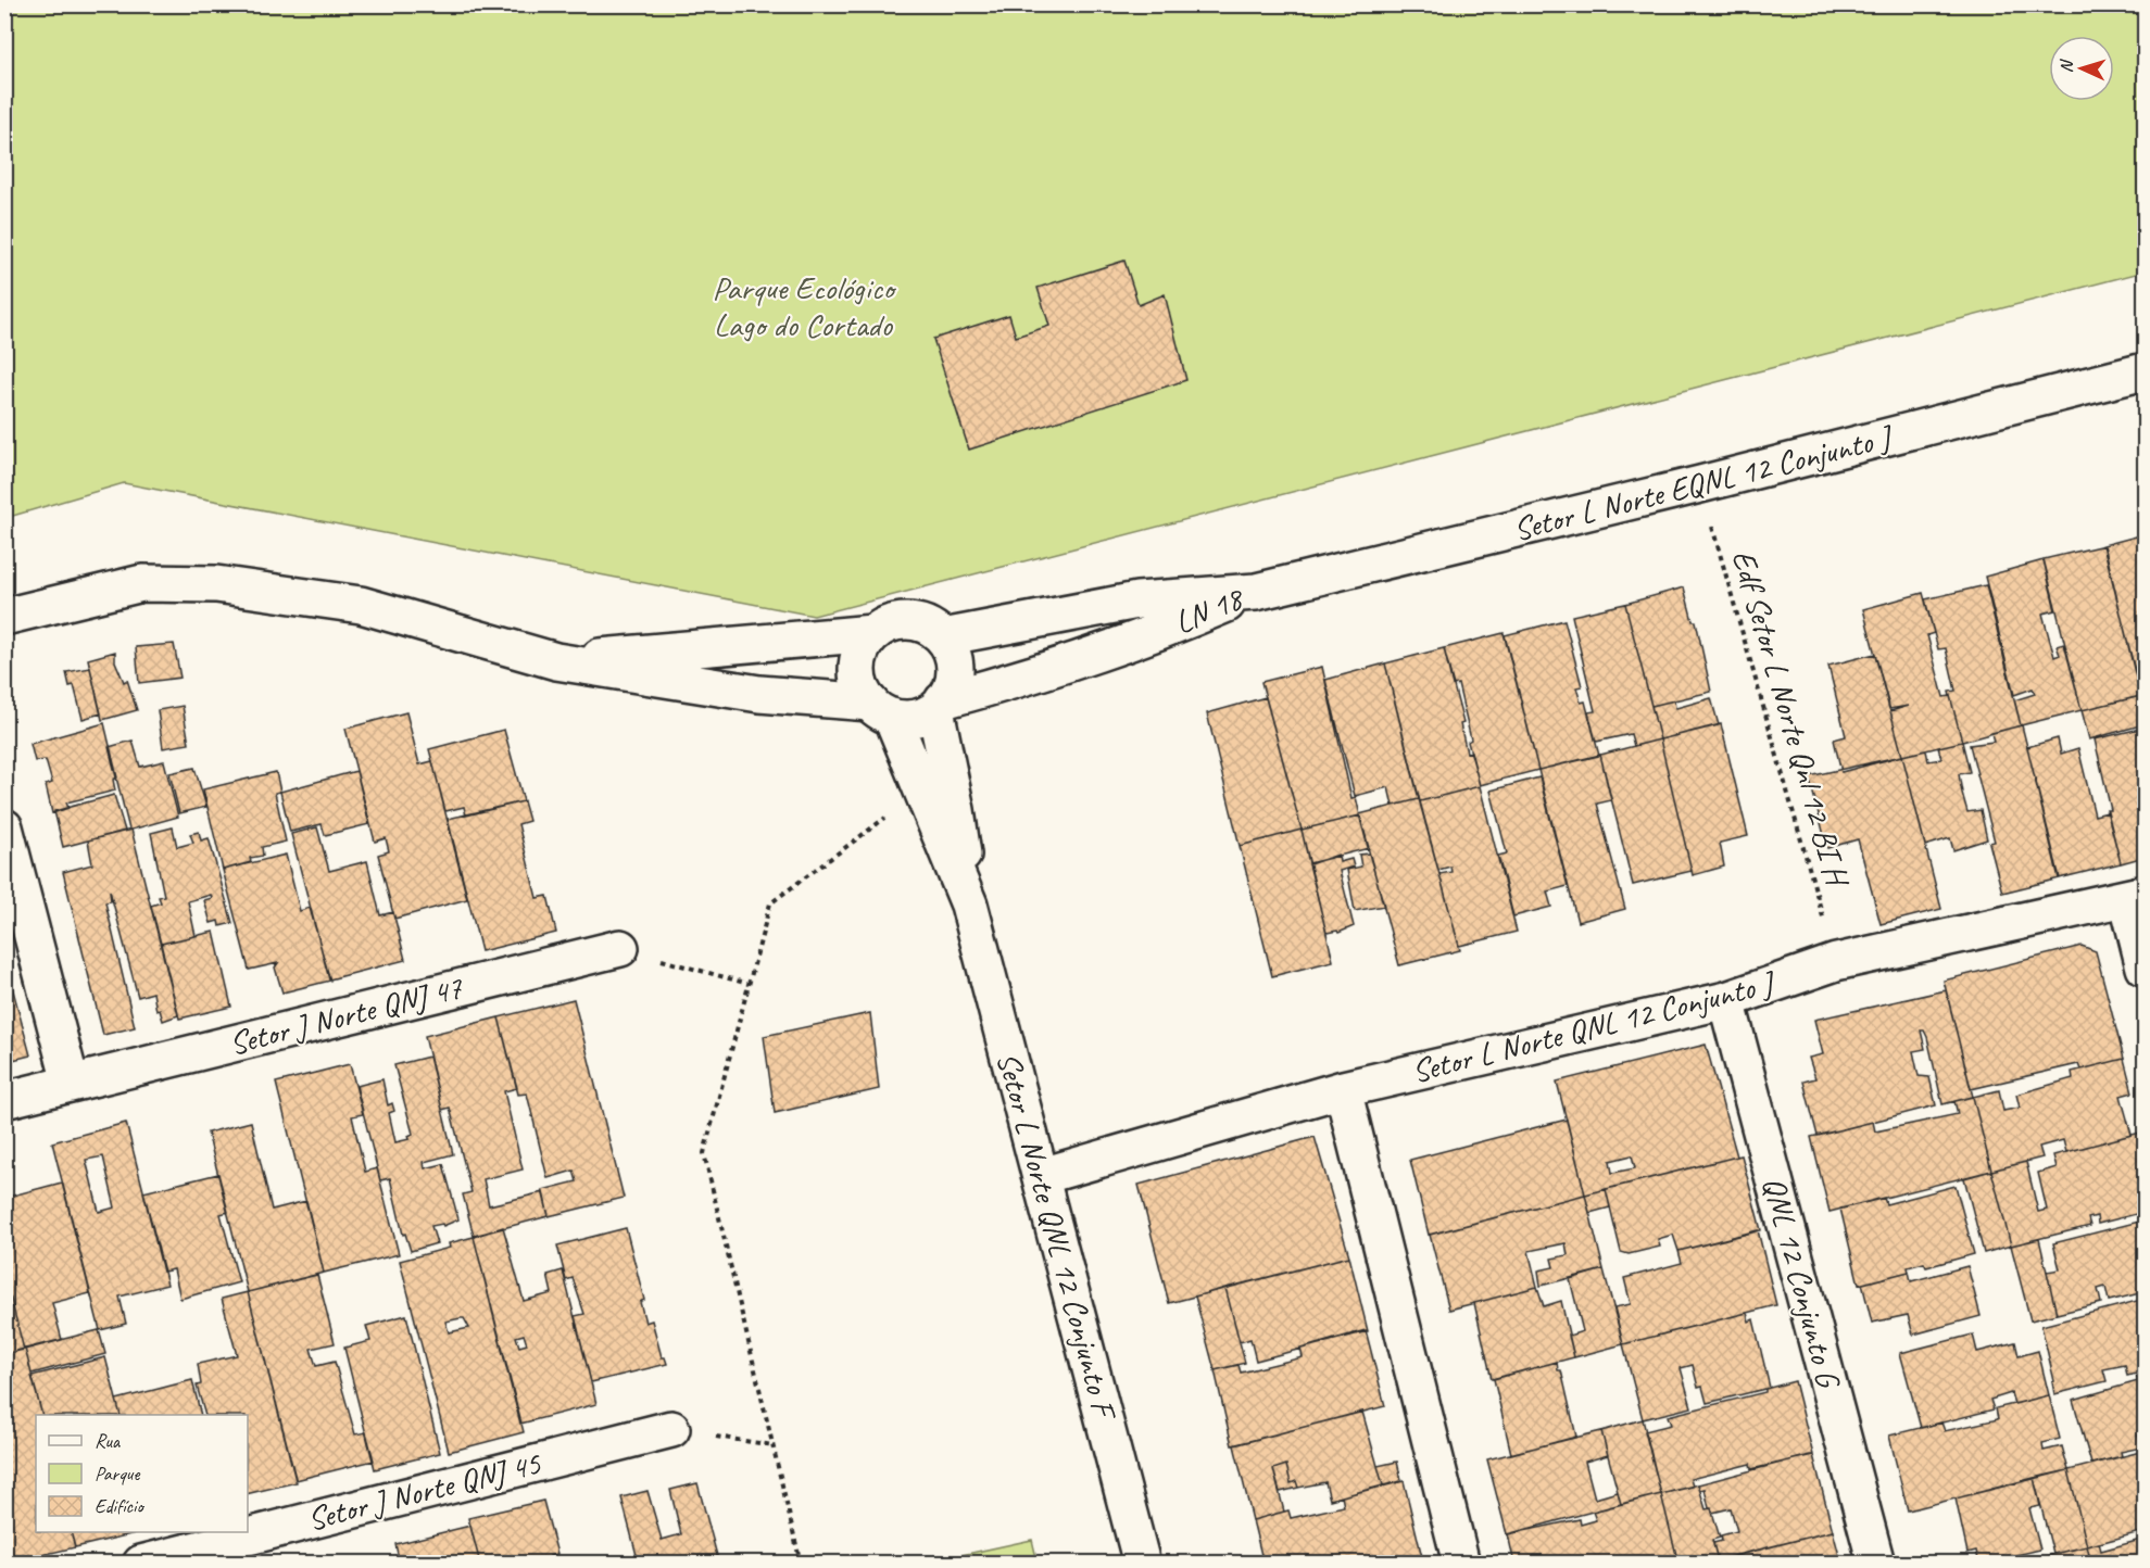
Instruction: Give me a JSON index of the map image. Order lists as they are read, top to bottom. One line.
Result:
{"streets":{"street":["Setor L Norte EQNL 12 Conjunto J","LN 18","Setor J Norte QNJ 47","Setor L Norte QNL 12 Conjunto J","Setor L Norte QNL 12 Conjunto F","QNL 12 Conjunto G","Setor J Norte QNJ 45"],"path":["Edf Setor L Norte Qnl 12 BI H"]},"crossings":[["Setor L Norte EQNL 12 Conjunto J","LN 18"],["Setor L Norte EQNL 12 Conjunto J","Edf Setor L Norte Qnl 12 BI H"],["Edf Setor L Norte Qnl 12 BI H","Setor L Norte QNL 12 Conjunto J"],["Setor L Norte QNL 12 Conjunto J","Setor L Norte QNL 12 Conjunto F"],["Setor L Norte QNL 12 Conjunto J","QNL 12 Conjunto G"]],"parks":["Parque Ecológico Lago do Cortado"],"legend":["Rua","Parque","Edifício"],"north":"left"}
